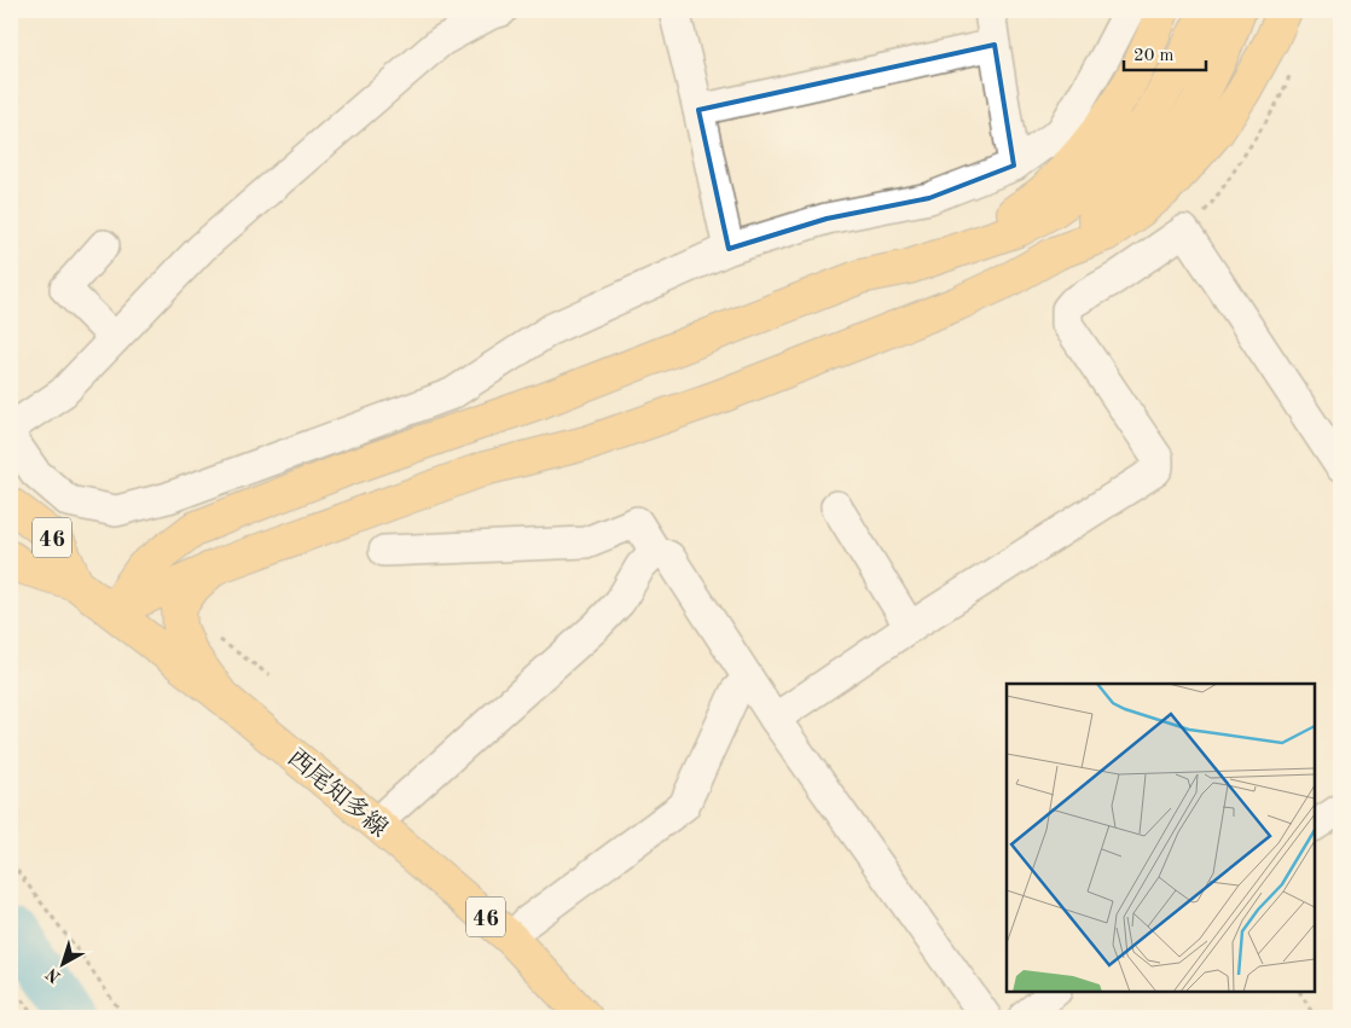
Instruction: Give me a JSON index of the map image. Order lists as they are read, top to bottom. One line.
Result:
{"streets":{"main road":["46","西尾知多線"]},"scale_bar":"20 m","north":"bottom left"}
